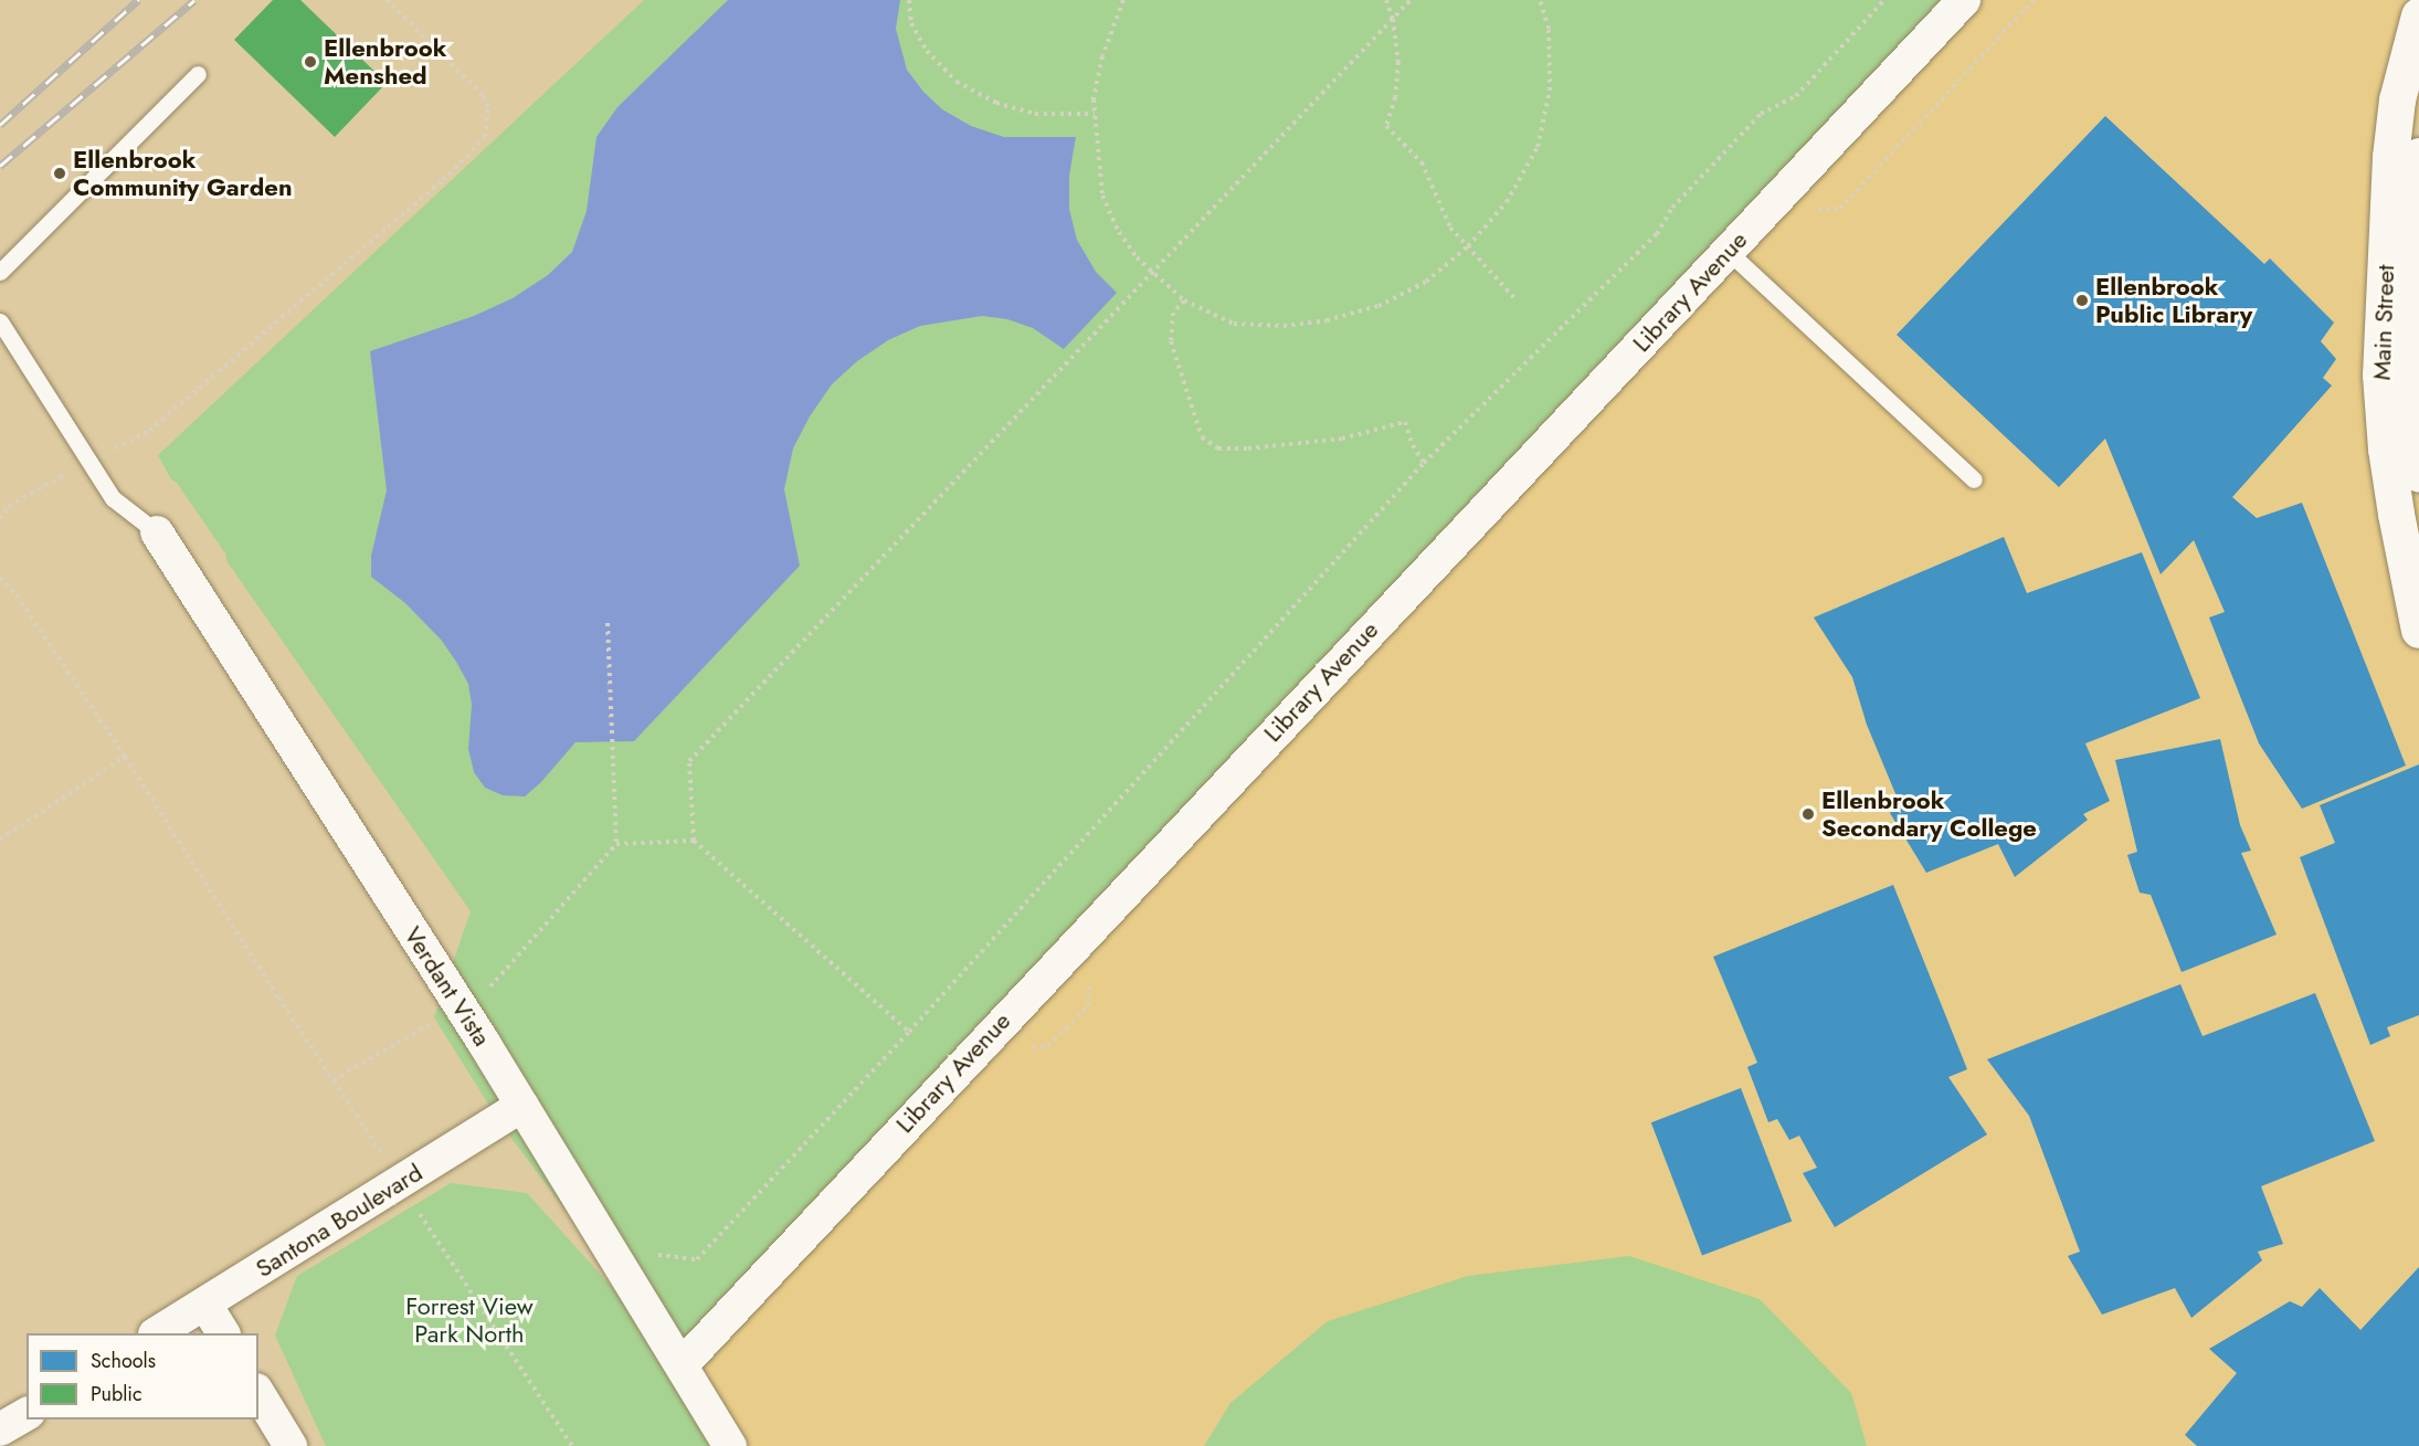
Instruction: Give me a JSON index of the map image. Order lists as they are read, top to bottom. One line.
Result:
{"streets":{"main road":["Main Street"],"street":["Library Avenue","Verdant Vista","Santona Boulevard"]},"crossings":[["Library Avenue","Verdant Vista"],["Verdant Vista","Santona Boulevard"]],"parks":["Forrest View Park North"],"places":["Ellenbrook Menshed","Ellenbrook Community Garden","Ellenbrook Public Library","Ellenbrook Secondary College"],"legend":["Schools","Public"]}
